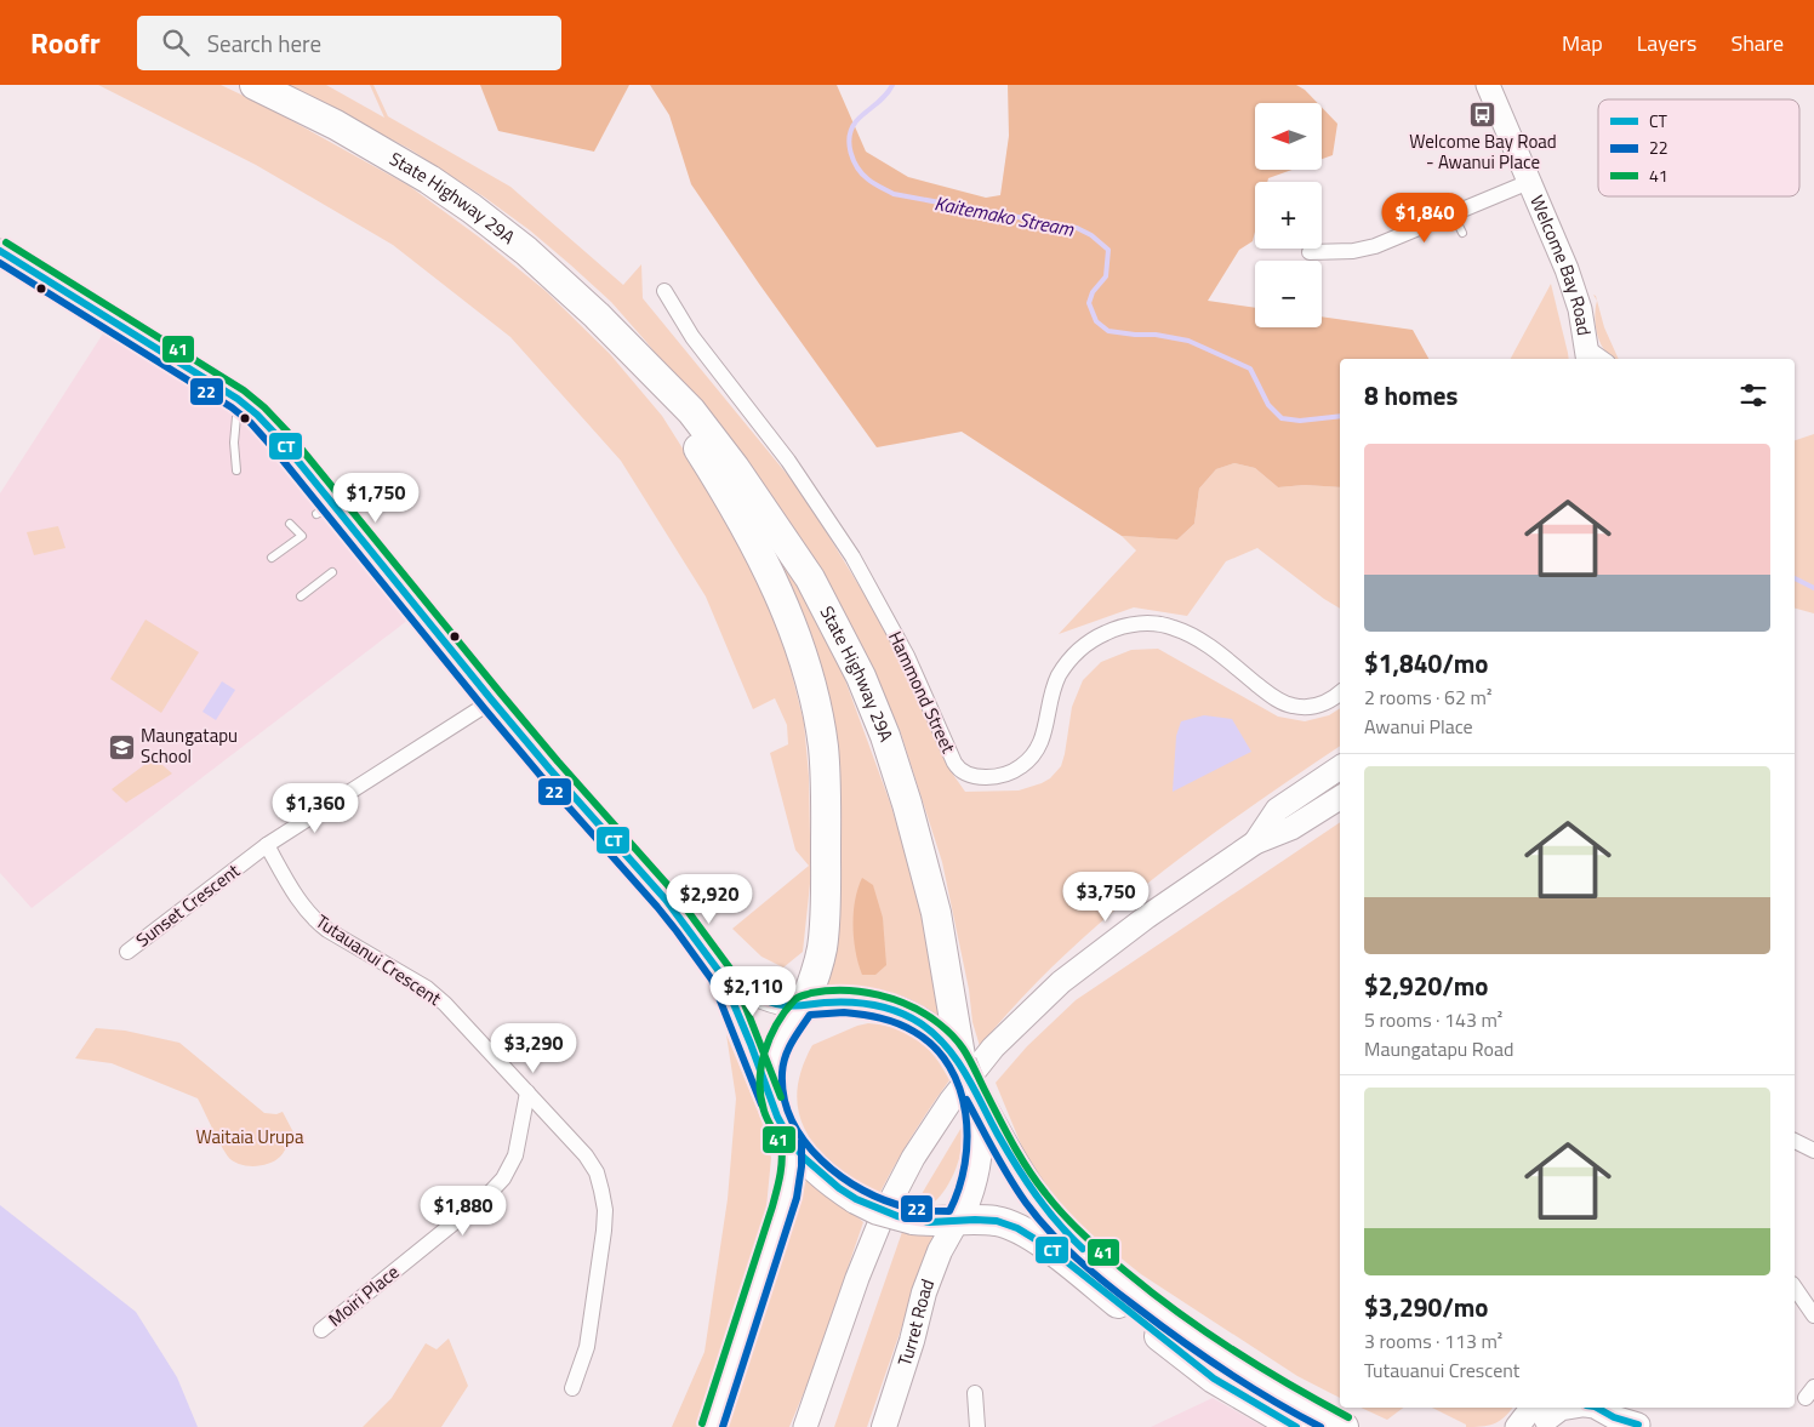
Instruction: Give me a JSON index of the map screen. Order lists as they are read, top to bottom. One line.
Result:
{"streets":{"highway":["State Highway 29A"],"main road":["Turret Road"],"street":["Welcome Bay Road","Hammond Street","Sunset Crescent","Tutauanui Crescent","Moiri Place"]},"crossings":[["Sunset Crescent","Tutauanui Crescent"],["Tutauanui Crescent","Moiri Place"]],"water":["Kaitemako Stream"],"parks":["Waitaia Urupa"],"places":{"bus stop":["Welcome Bay Road - Awanui Place"],"school or university":["Maungatapu School"]},"lines":["transit line 41","transit line CT","transit line 22"],"legend":["CT","22","41"],"north":"left","page":{"header":"Roofr","search":"Search here","nav":["Map","Layers","Share"],"map_buttons":["+","−"],"price":["$1,840","$1,750","$1,360","$3,750","$2,920","$2,110","$3,290","$1,880"],"heading":"8 homes","list":[{"name":"$1,840/mo","note":"2 rooms · 62 m² · Awanui Place"},{"name":"$2,920/mo","note":"5 rooms · 143 m² · Maungatapu Road"},{"name":"$3,290/mo","note":"3 rooms · 113 m² · Tutauanui Crescent"}]}}
